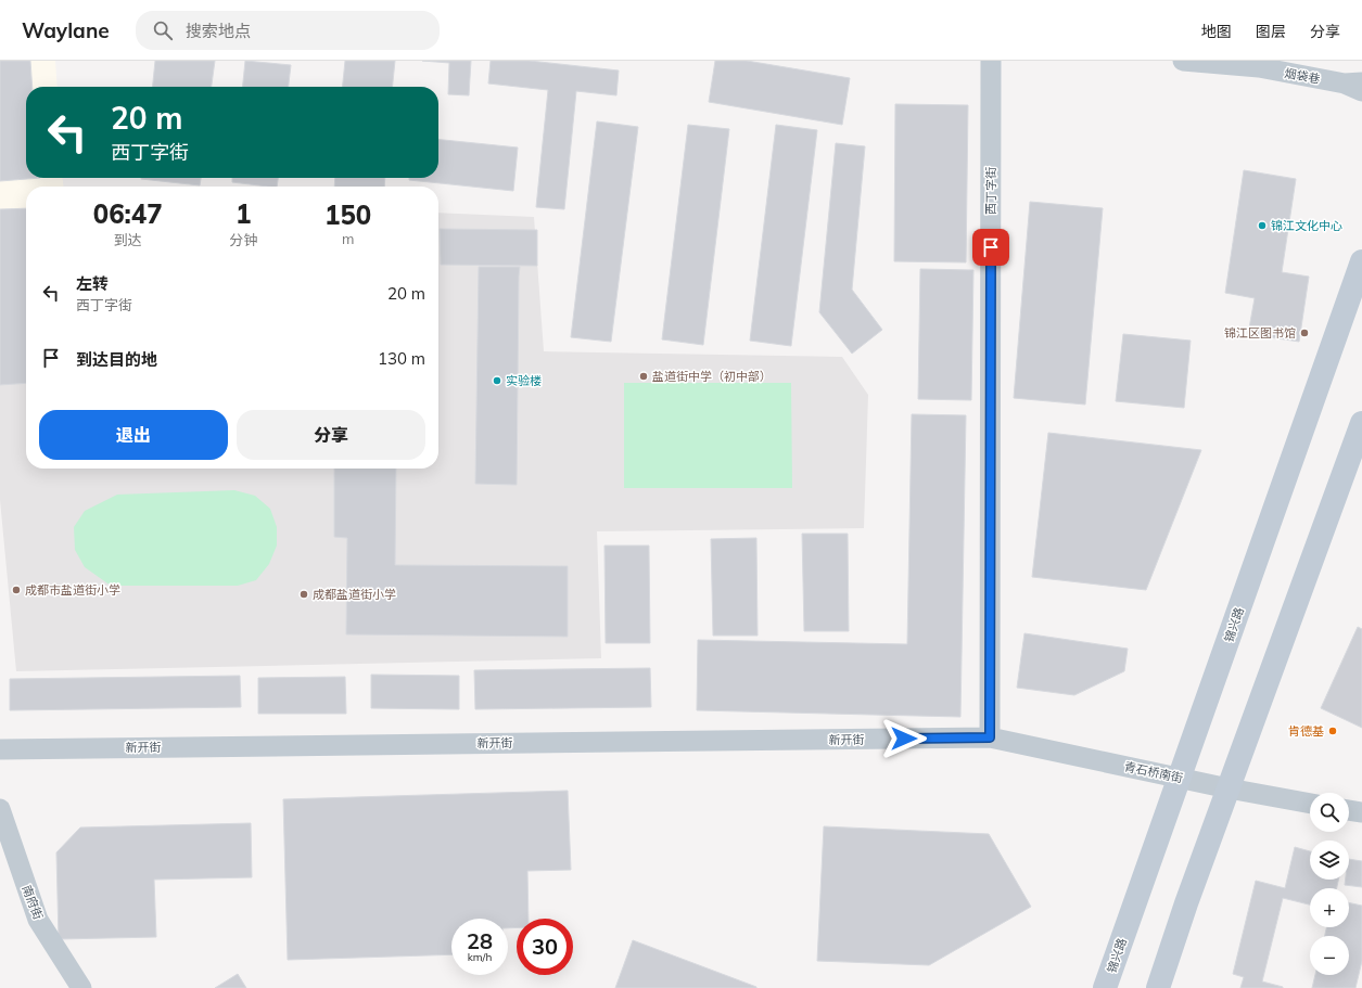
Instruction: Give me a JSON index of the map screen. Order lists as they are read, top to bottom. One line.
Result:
{"streets":{"main road":["锦兴路"],"street":["烟袋巷","西丁字街","新开街","青石桥南街","南府街"]},"crossings":[["西丁字街","新开街"],["西丁字街","青石桥南街"],["锦兴路","青石桥南街"],["新开街","青石桥南街"]],"places":["锦江文化中心","锦江区图书馆","盐道街中学（初中部）","实验楼","成都市盐道街小学","成都盐道街小学","肯德基"],"page":{"header":"Waylane","search":"搜索地点","nav":["地图","图层","分享"],"turn":["20 m","西丁字街"],"eta":["06:47","到达","1","分钟","150","m"],"list":[{"name":"左转","note":"西丁字街","value":"20 m"},{"name":"到达目的地","value":"130 m"}],"buttons":["退出","分享"],"map_buttons":["+","−"],"speed":"28 km/h","limit":"30"}}
